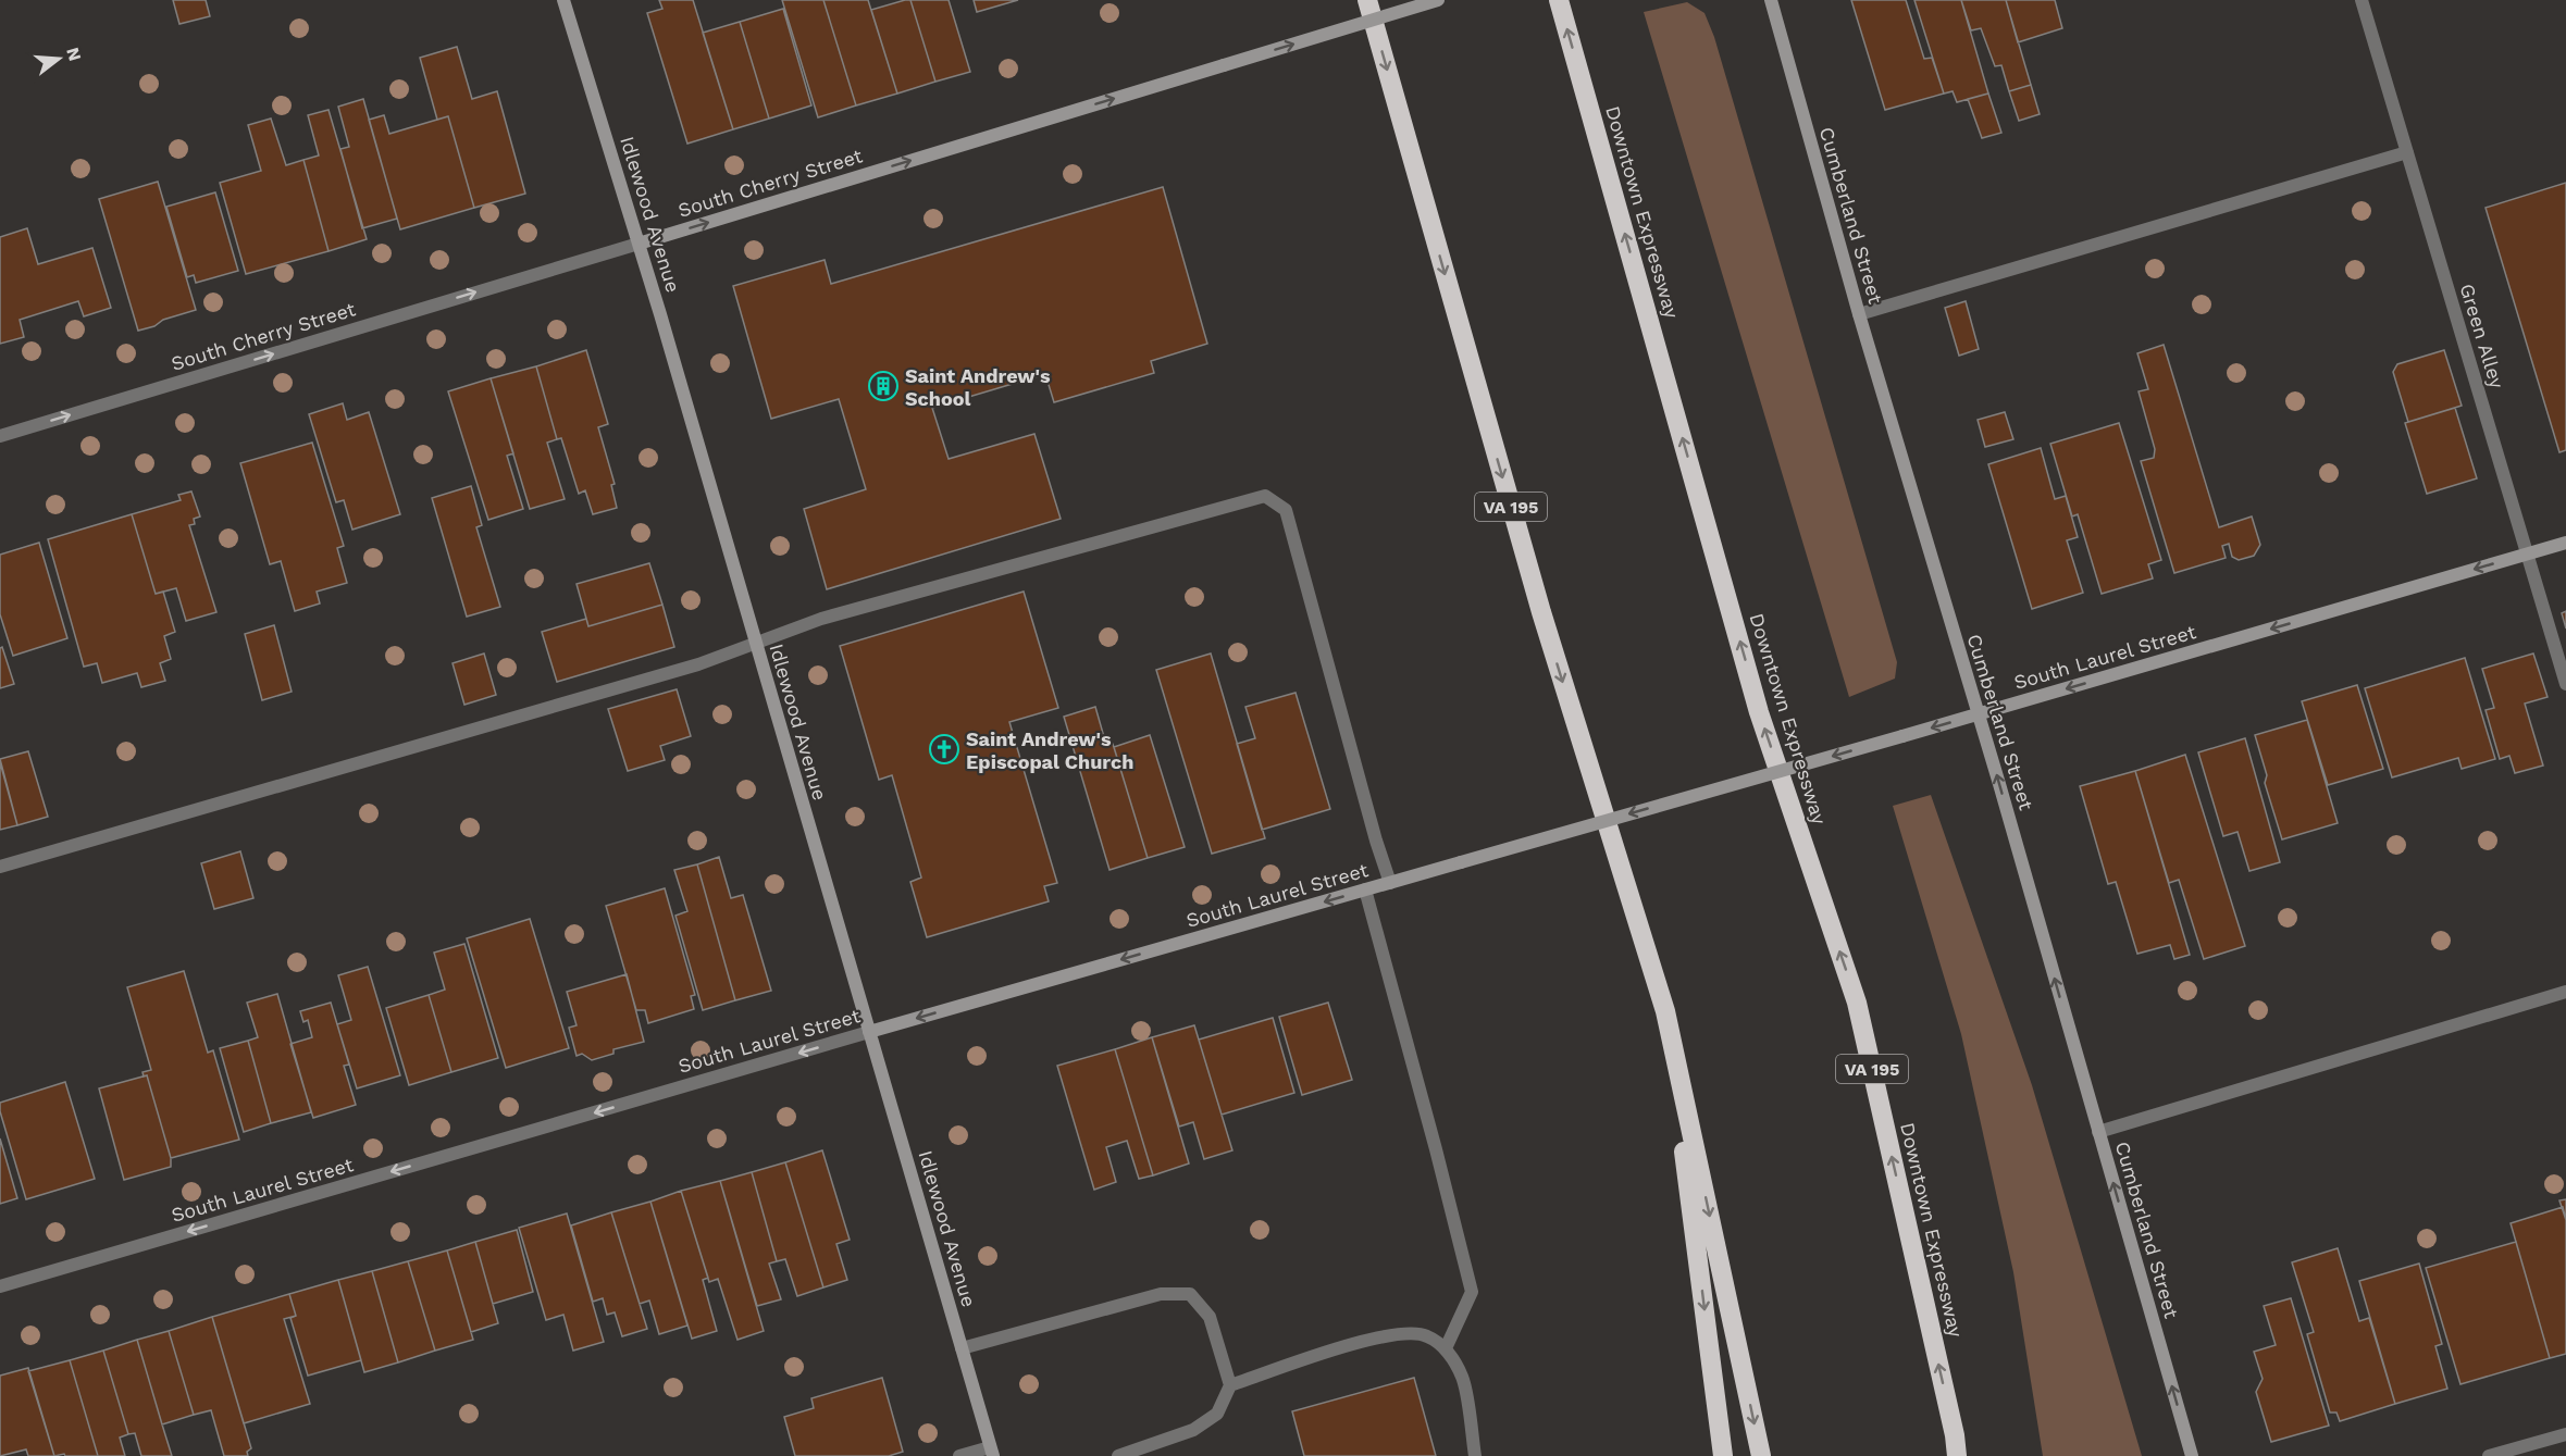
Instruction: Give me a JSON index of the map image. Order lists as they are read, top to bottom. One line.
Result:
{"streets":{"highway":["Downtown Expressway","VA 195"],"main road":["South Cherry Street","Idlewood Avenue","Cumberland Street","South Laurel Street"],"street":["Green Alley"]},"crossings":[["South Cherry Street","Idlewood Avenue"],["Idlewood Avenue","South Laurel Street"],["Cumberland Street","South Laurel Street"],["Green Alley","South Laurel Street"]],"one_way":["South Cherry Street","Downtown Expressway","Cumberland Street","South Laurel Street"],"places":{"building":["Saint Andrew's School"],"church":["Saint Andrew's Episcopal Church"]},"north":"right"}
